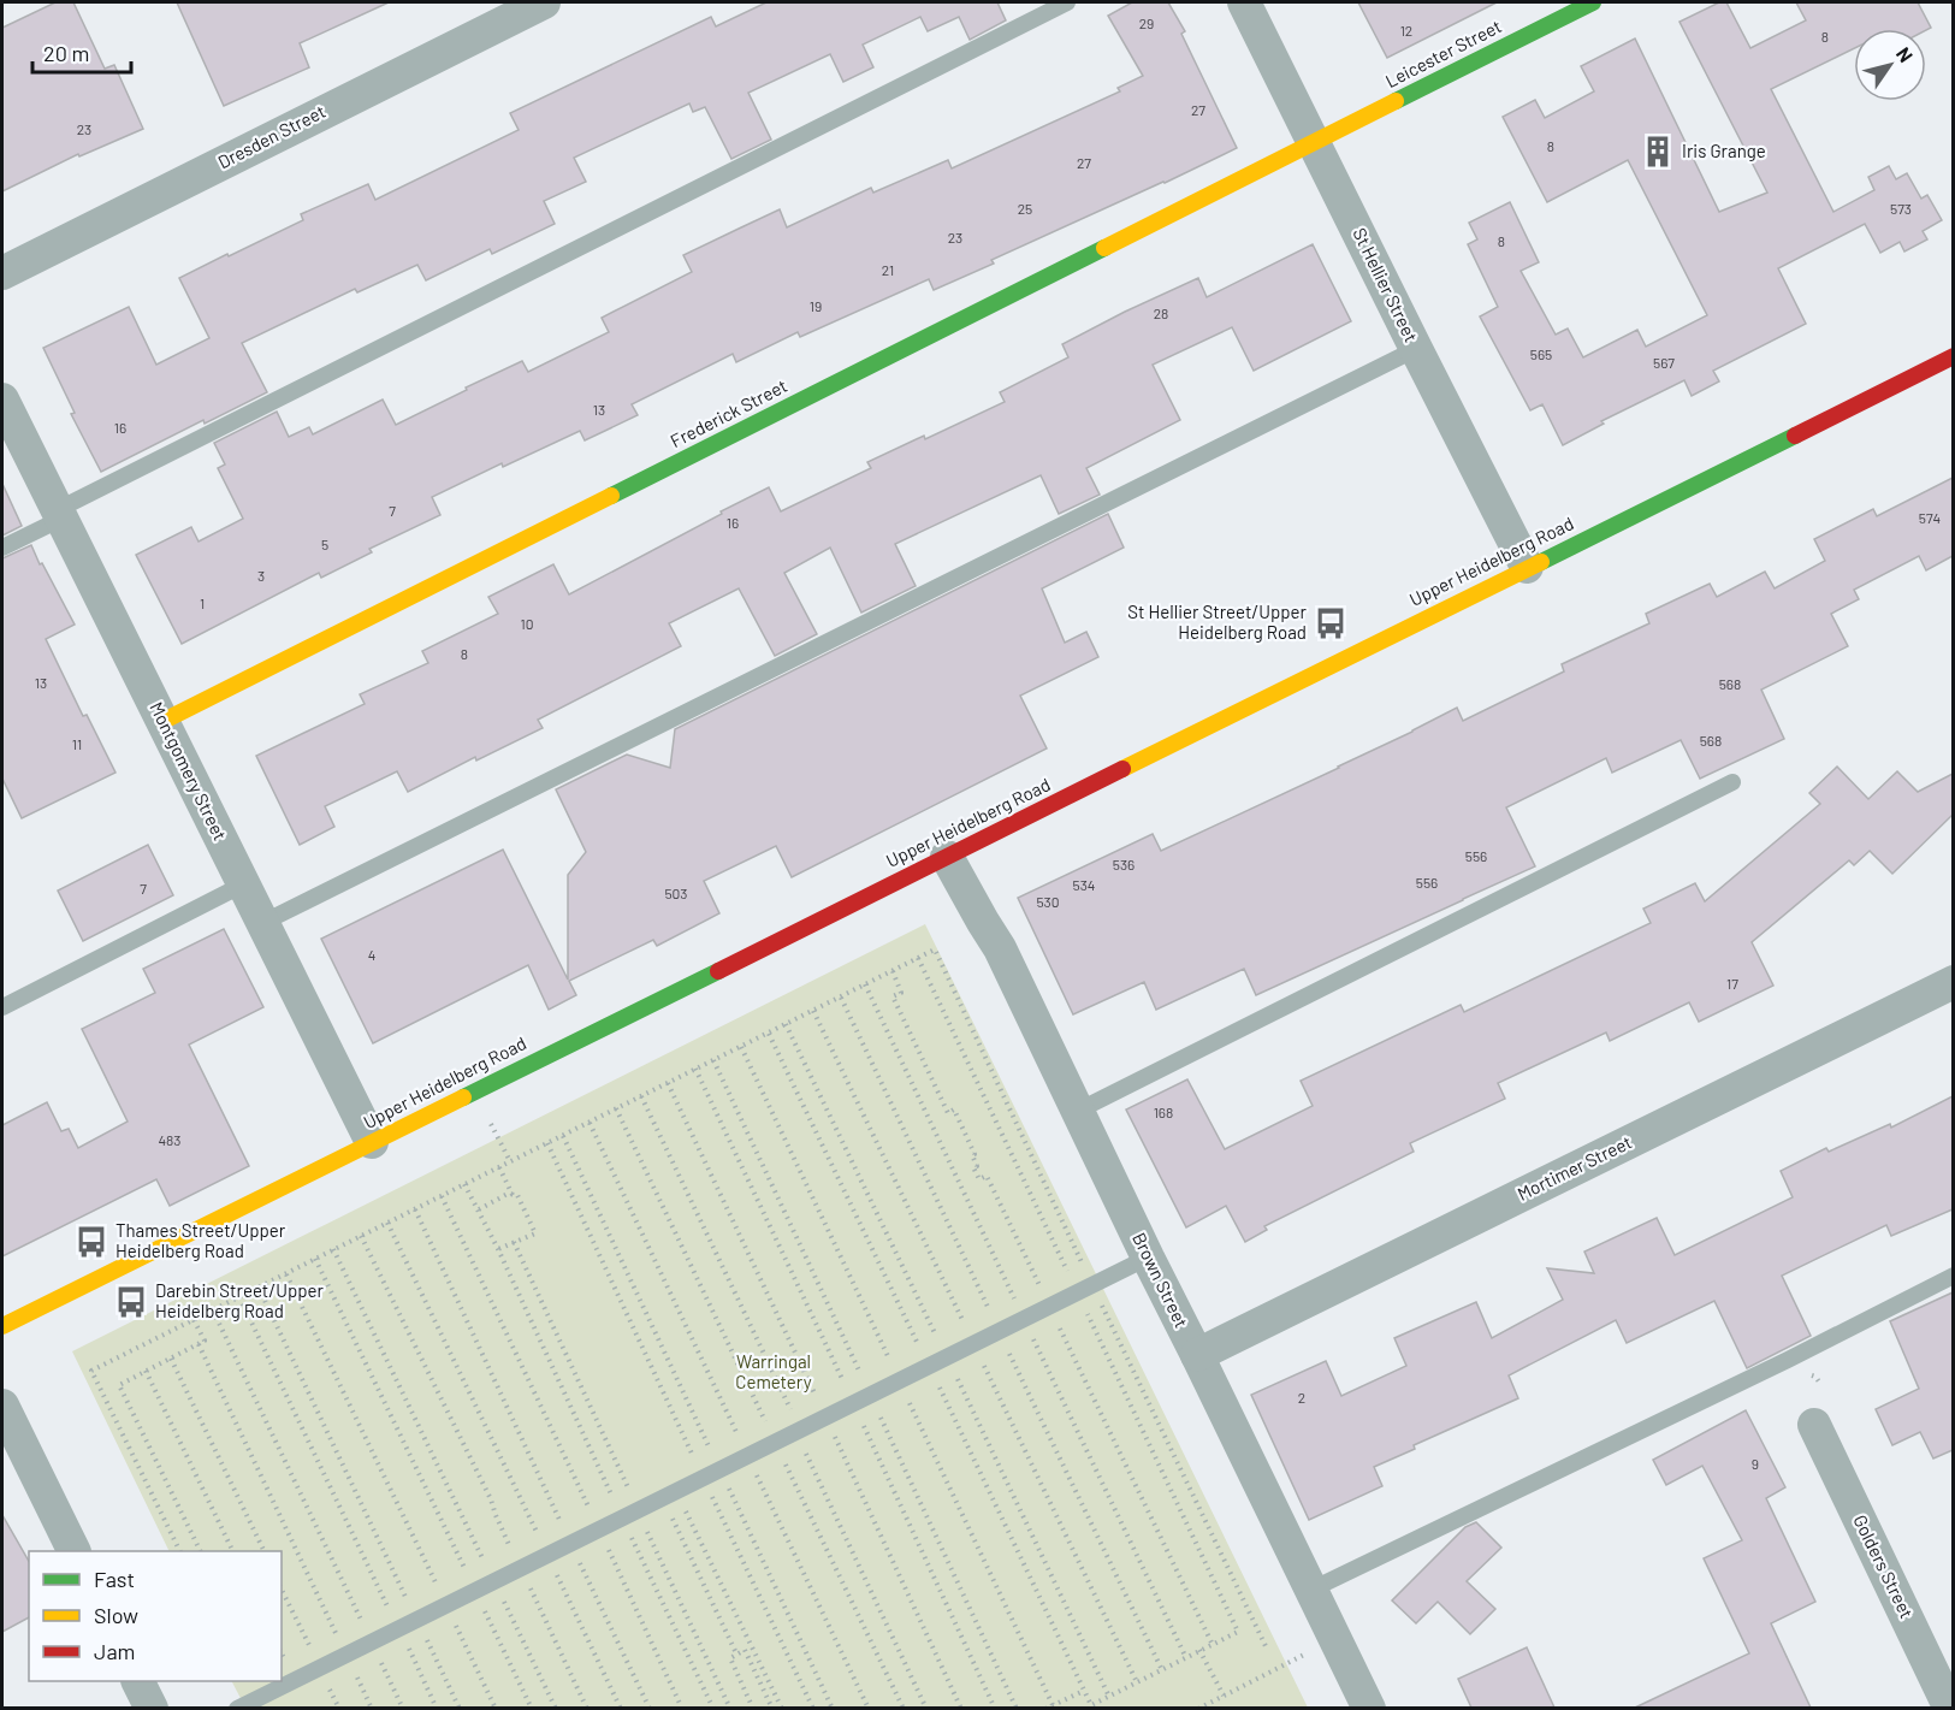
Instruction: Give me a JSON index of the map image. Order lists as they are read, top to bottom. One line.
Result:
{"streets":{"main road":["Leicester Street","Frederick Street","Upper Heidelberg Road"],"street":["Dresden Street","St Hellier Street","Montgomery Street","Mortimer Street","Brown Street","Golders Street"]},"crossings":[["Leicester Street","St Hellier Street"],["Leicester Street","Frederick Street"],["St Hellier Street","Frederick Street"],["St Hellier Street","Upper Heidelberg Road"],["Frederick Street","Montgomery Street"],["Upper Heidelberg Road","Montgomery Street"],["Upper Heidelberg Road","Brown Street"],["Mortimer Street","Brown Street"]],"parks":["Warringal Cemetery"],"places":{"building":["Iris Grange"],"bus stop":["St Hellier Street/Upper Heidelberg Road","Thames Street/Upper Heidelberg Road","Darebin Street/Upper Heidelberg Road"]},"house_numbers":["29","12","8","27","23","8","27","25","573","23","8","21","19","28","565","567","13","16","7","574","16","5","3","1","10","8","13","568","568","11","556","536","556","534","7","503","530","4","17","168","483","2","9"],"legend":["Fast","Slow","Jam"],"scale_bar":"20 m","north":"top right"}
